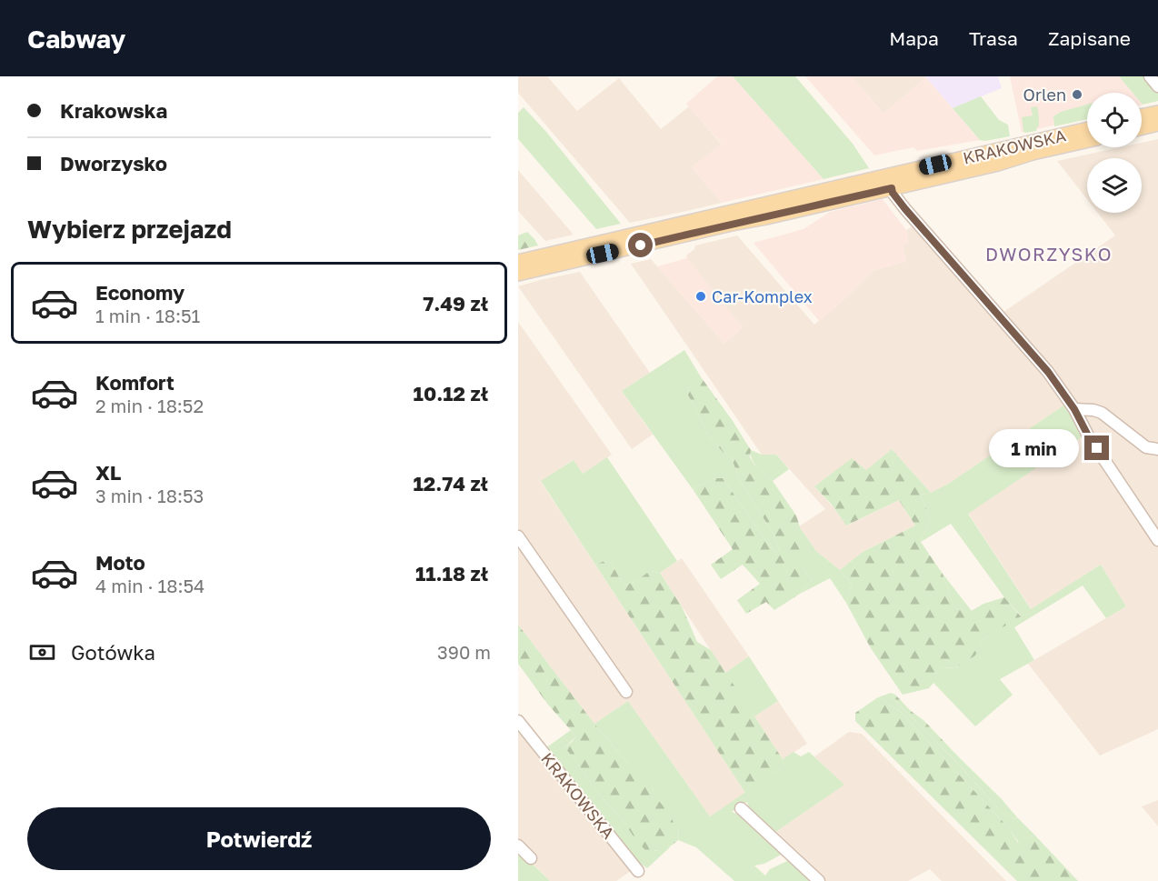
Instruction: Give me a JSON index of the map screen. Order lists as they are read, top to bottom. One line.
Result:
{"streets":{"main road":["KRAKOWSKA"]},"districts":["DWORZYSKO"],"places":["Orlen","Car-Komplex"],"page":{"header":"Cabway","nav":["Mapa","Trasa","Zapisane"],"banner":["Krakowska","Dworzysko"],"heading":"Wybierz przejazd","list":[{"name":"Economy","note":"1 min · 18:51","value":"7.49 zł"},{"name":"Komfort","note":"2 min · 18:52","value":"10.12 zł"},{"name":"XL","note":"3 min · 18:53","value":"12.74 zł"},{"name":"Moto","note":"4 min · 18:54","value":"11.18 zł"}],"bubble":"1 min","pay":["Gotówka","390 m"],"buttons":"Potwierdź"}}
